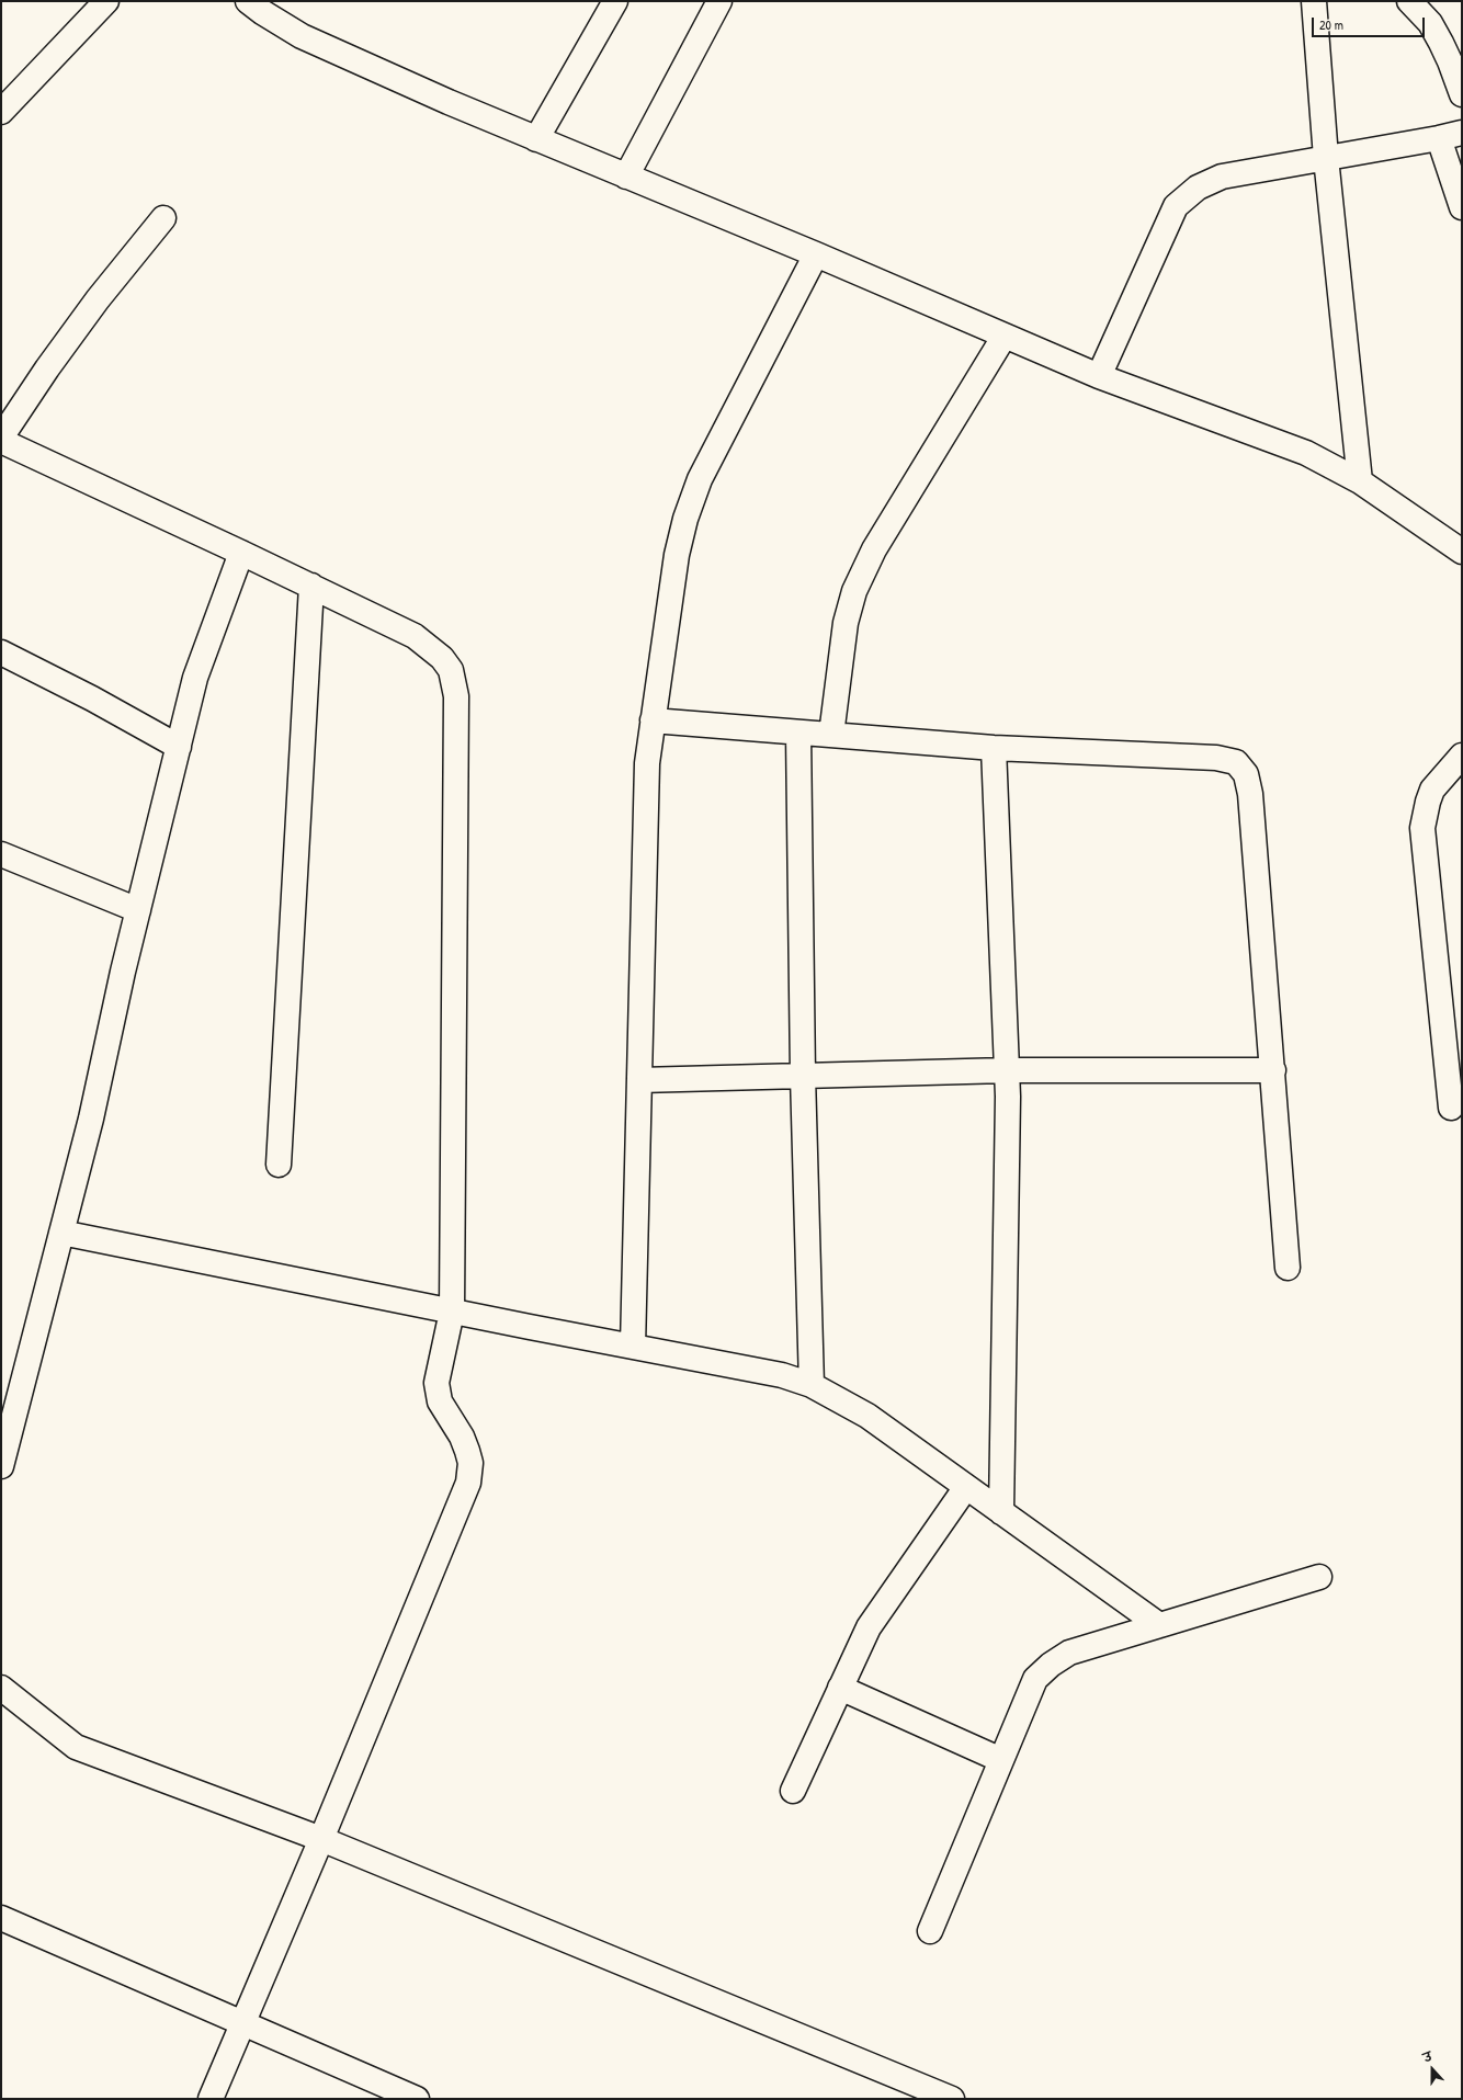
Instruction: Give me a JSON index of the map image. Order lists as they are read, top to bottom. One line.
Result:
{"scale_bar":"20 m","north":"top"}
